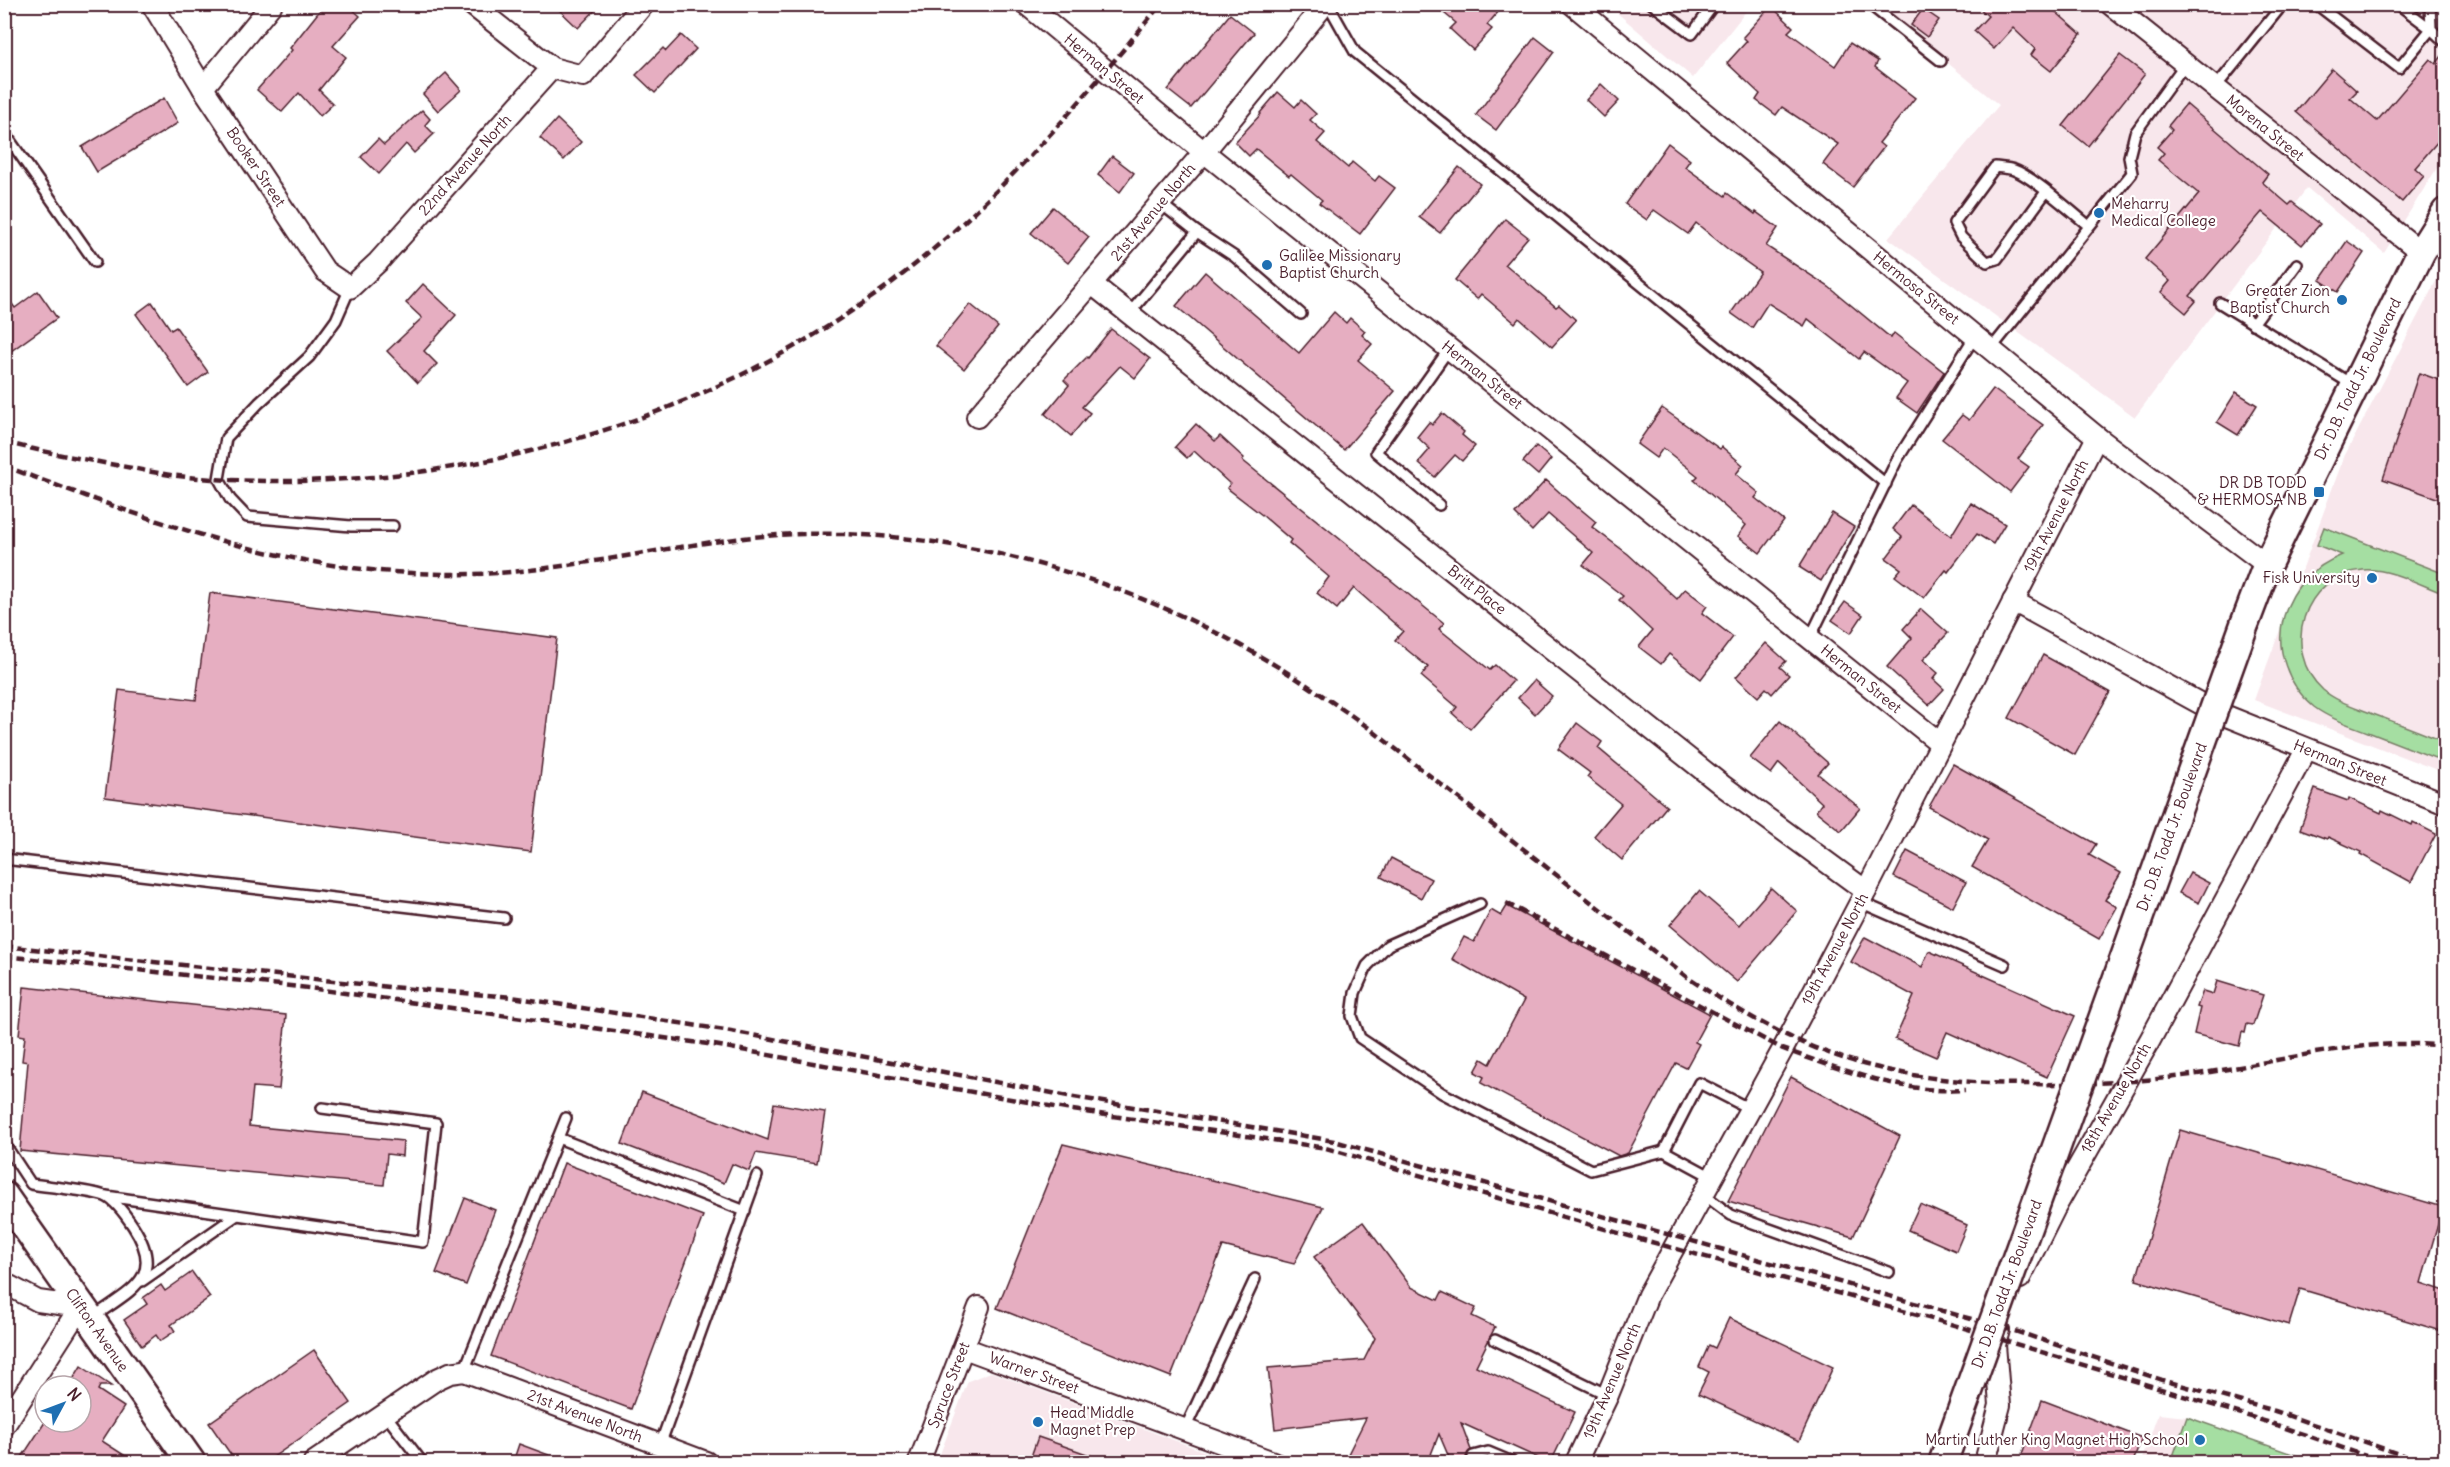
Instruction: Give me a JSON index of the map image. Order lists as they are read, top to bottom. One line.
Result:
{"streets":{"main road":["Dr. D.B. Todd Jr. Boulevard","Clifton Avenue"],"street":["Herman Street","Morena Street","22nd Avenue North","Booker Street","21st Avenue North","Hermosa Street","19th Avenue North","Britt Place","18th Avenue North","Warner Street","Spruce Street"]},"crossings":[["Herman Street","21st Avenue North"],["Herman Street","19th Avenue North"],["Herman Street","18th Avenue North"],["Morena Street","Dr. D.B. Todd Jr. Boulevard"],["22nd Avenue North","Booker Street"],["21st Avenue North","Britt Place"],["Hermosa Street","Dr. D.B. Todd Jr. Boulevard"],["Hermosa Street","19th Avenue North"],["19th Avenue North","Britt Place"],["Warner Street","Spruce Street"]],"places":{"other":["Meharry Medical College","Galilee Missionary Baptist Church","Greater Zion Baptist Church","Fisk University","Head Middle Magnet Prep","Martin Luther King Magnet High School"],"transit":["DR DB TODD & HERMOSA NB"]},"north":"top right"}
